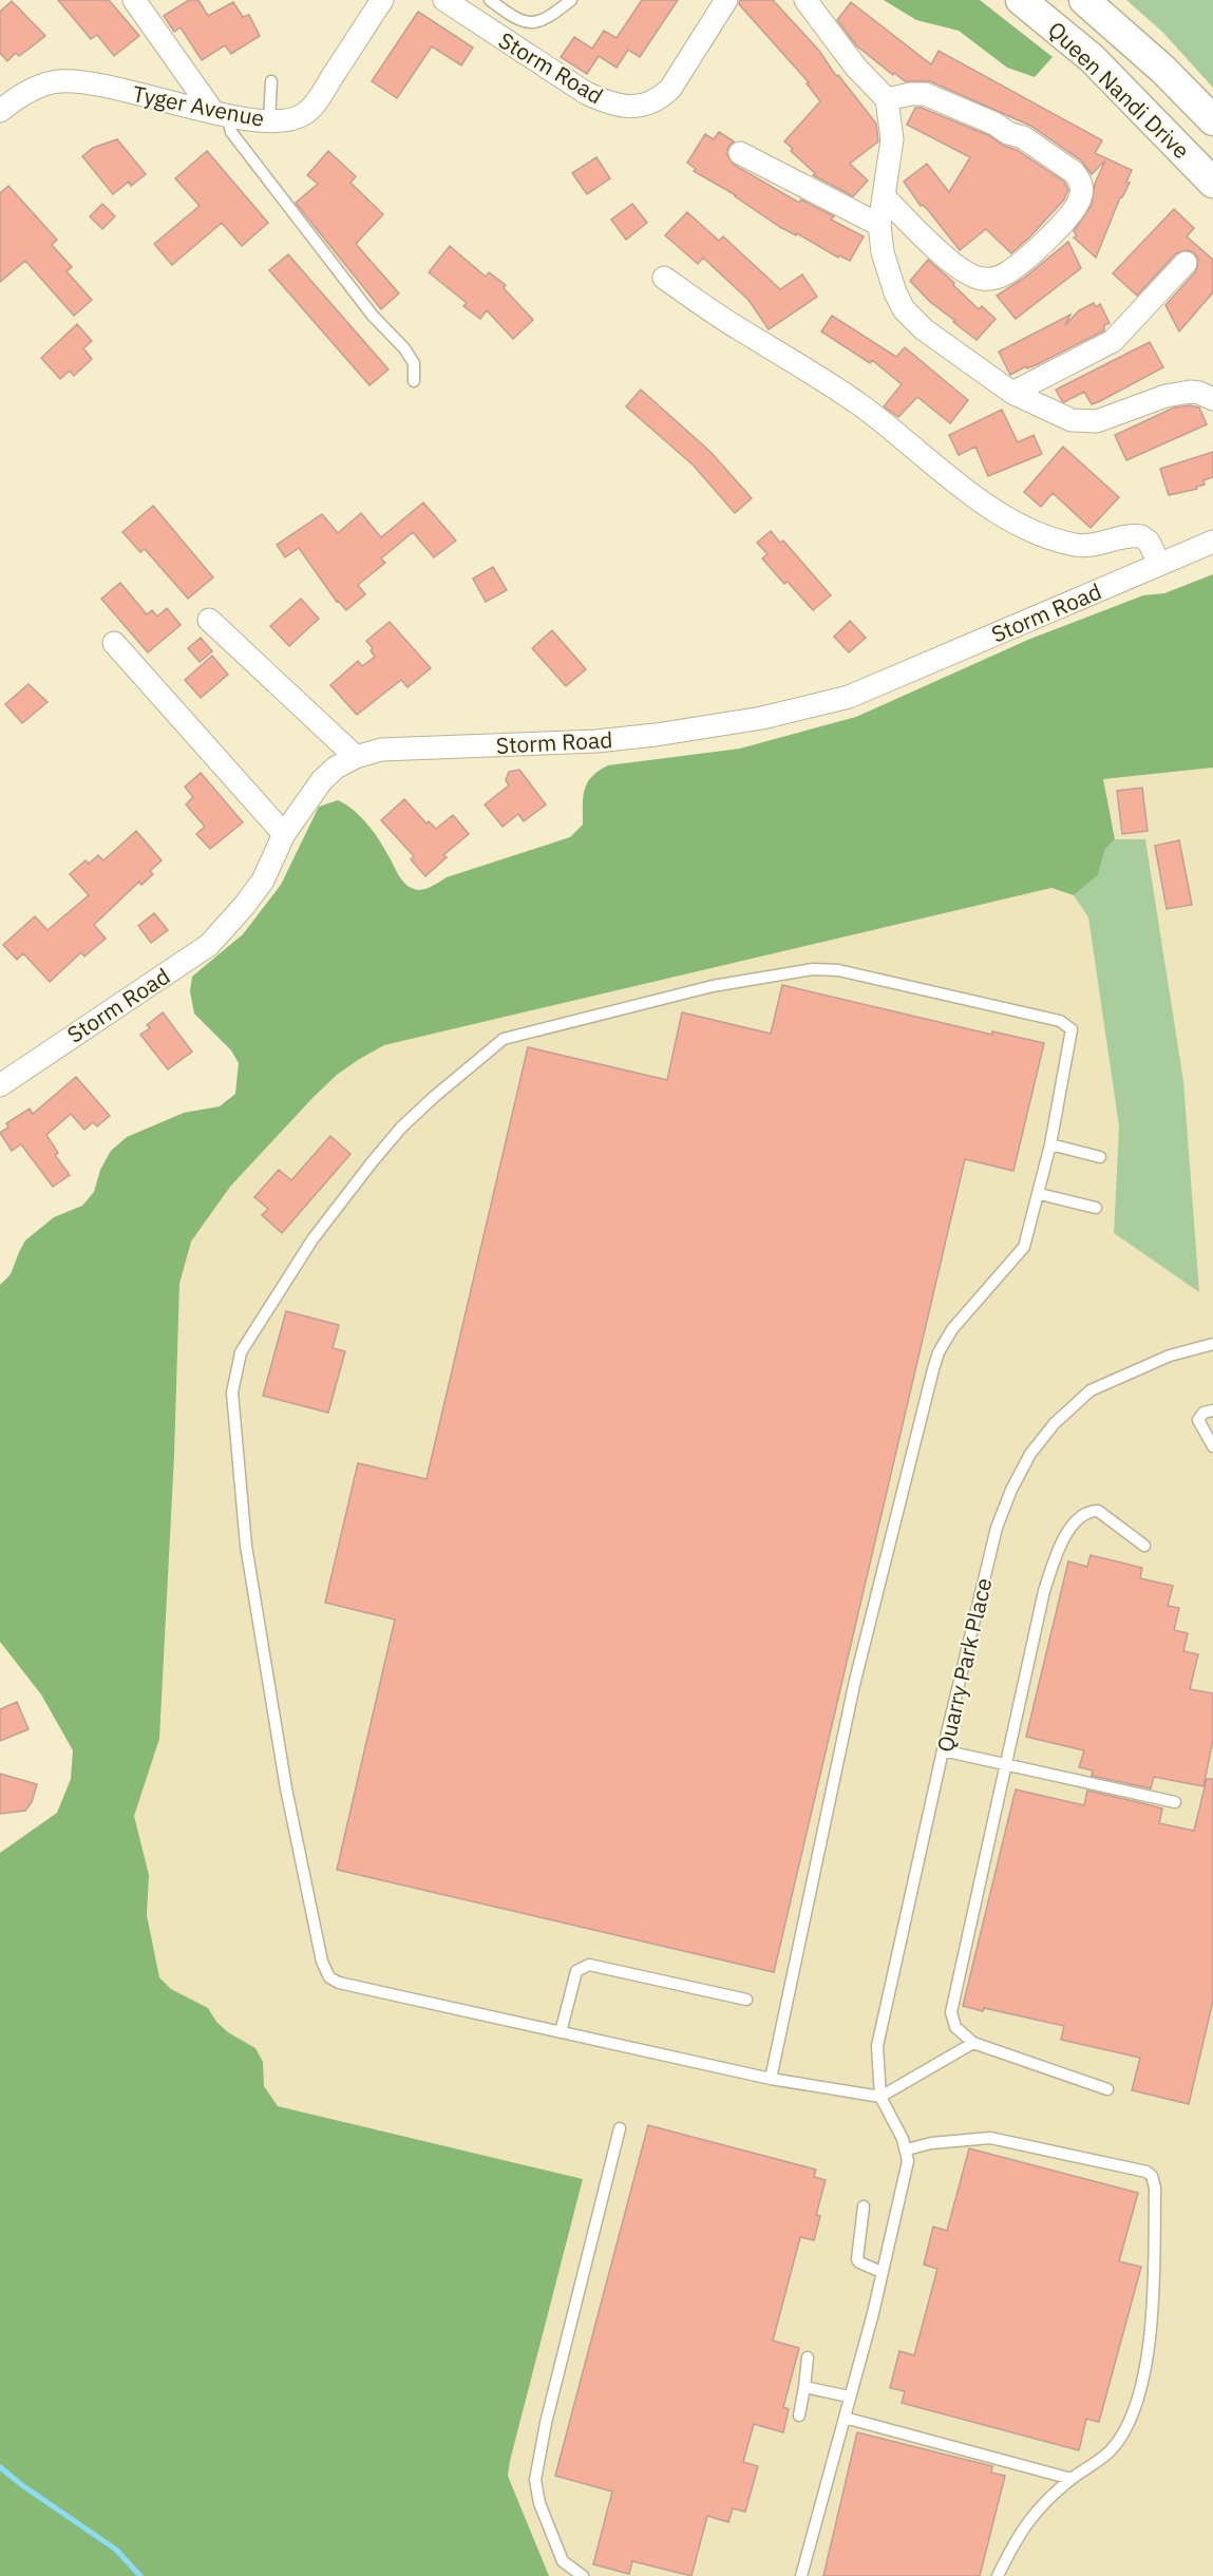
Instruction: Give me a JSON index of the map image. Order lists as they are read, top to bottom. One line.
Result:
{"streets":{"main road":["Queen Nandi Drive"],"street":["Storm Road","Tyger Avenue"],"lane":["Quarry Park Place"]}}
